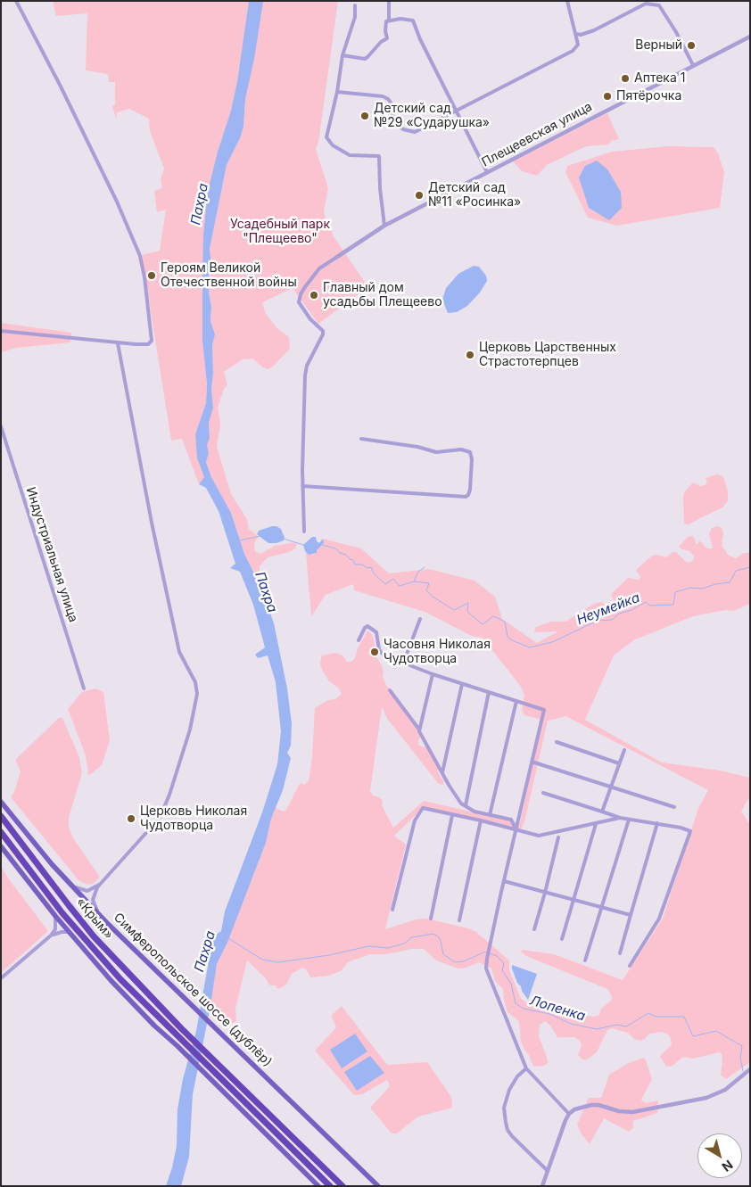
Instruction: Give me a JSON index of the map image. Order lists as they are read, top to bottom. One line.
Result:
{"streets":{"highway":["«Крым»"],"main road":["Симферопольское шоссе (дублёр)"],"street":["Плещеевская улица","Индустриальная улица"]},"water":["Пахра","Неумейка","Лопенка"],"parks":["Усадебный парк \"Плещеево\""],"places":["Верный","Аптека 1","Пятёрочка","Детский сад №29 «Сударушка»","Детский сад №11 «Росинка»","Героям Великой Отечественной войны","Главный дом усадьбы Плещеево","Церковь Царственных Страстотерпцев","Часовня Николая Чудотворца","Церковь Николая Чудотворца"],"north":"bottom right"}
